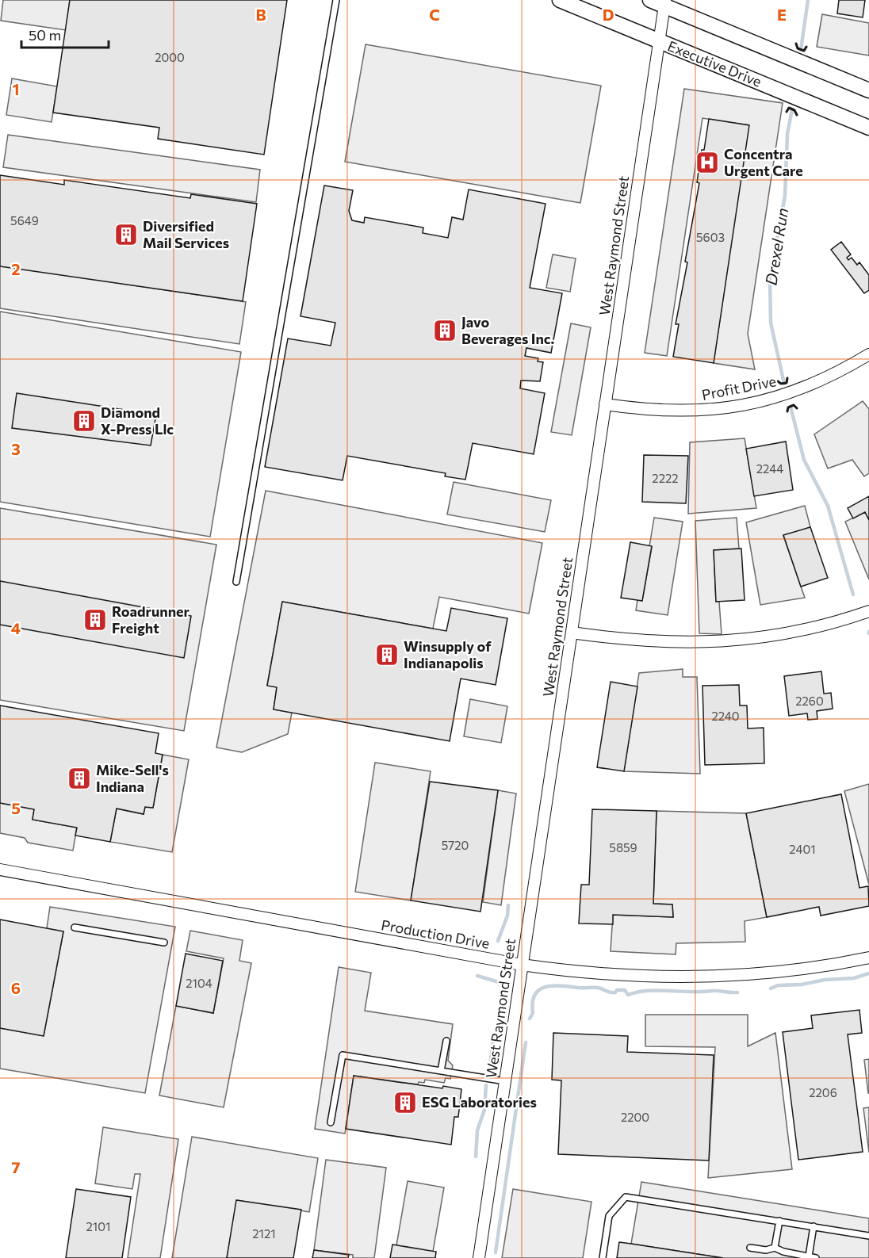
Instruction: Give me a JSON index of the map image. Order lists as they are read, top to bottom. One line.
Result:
{"streets":{"street":["Executive Drive","West Raymond Street","Profit Drive","Production Drive"]},"crossings":[["Executive Drive","West Raymond Street"],["West Raymond Street","Profit Drive"],["West Raymond Street","Production Drive"]],"water":["Drexel Run"],"places":{"hospital":["Concentra Urgent Care"],"building":["Diversified Mail Services","Javo Beverages Inc.","Diamond X-Press Llc","Roadrunner Freight","Winsupply of Indianapolis","Mike-Sell's Indiana","ESG Laboratories"]},"house_numbers":["2000","5649","5603","2244","2222","2260","2240","5720","5859","2401","2104","2206","2200","2101","2121"],"scale_bar":"50 m","grid":{"columns":["B","C","D","E"],"rows":["1","2","3","4","5","6","7"]}}
